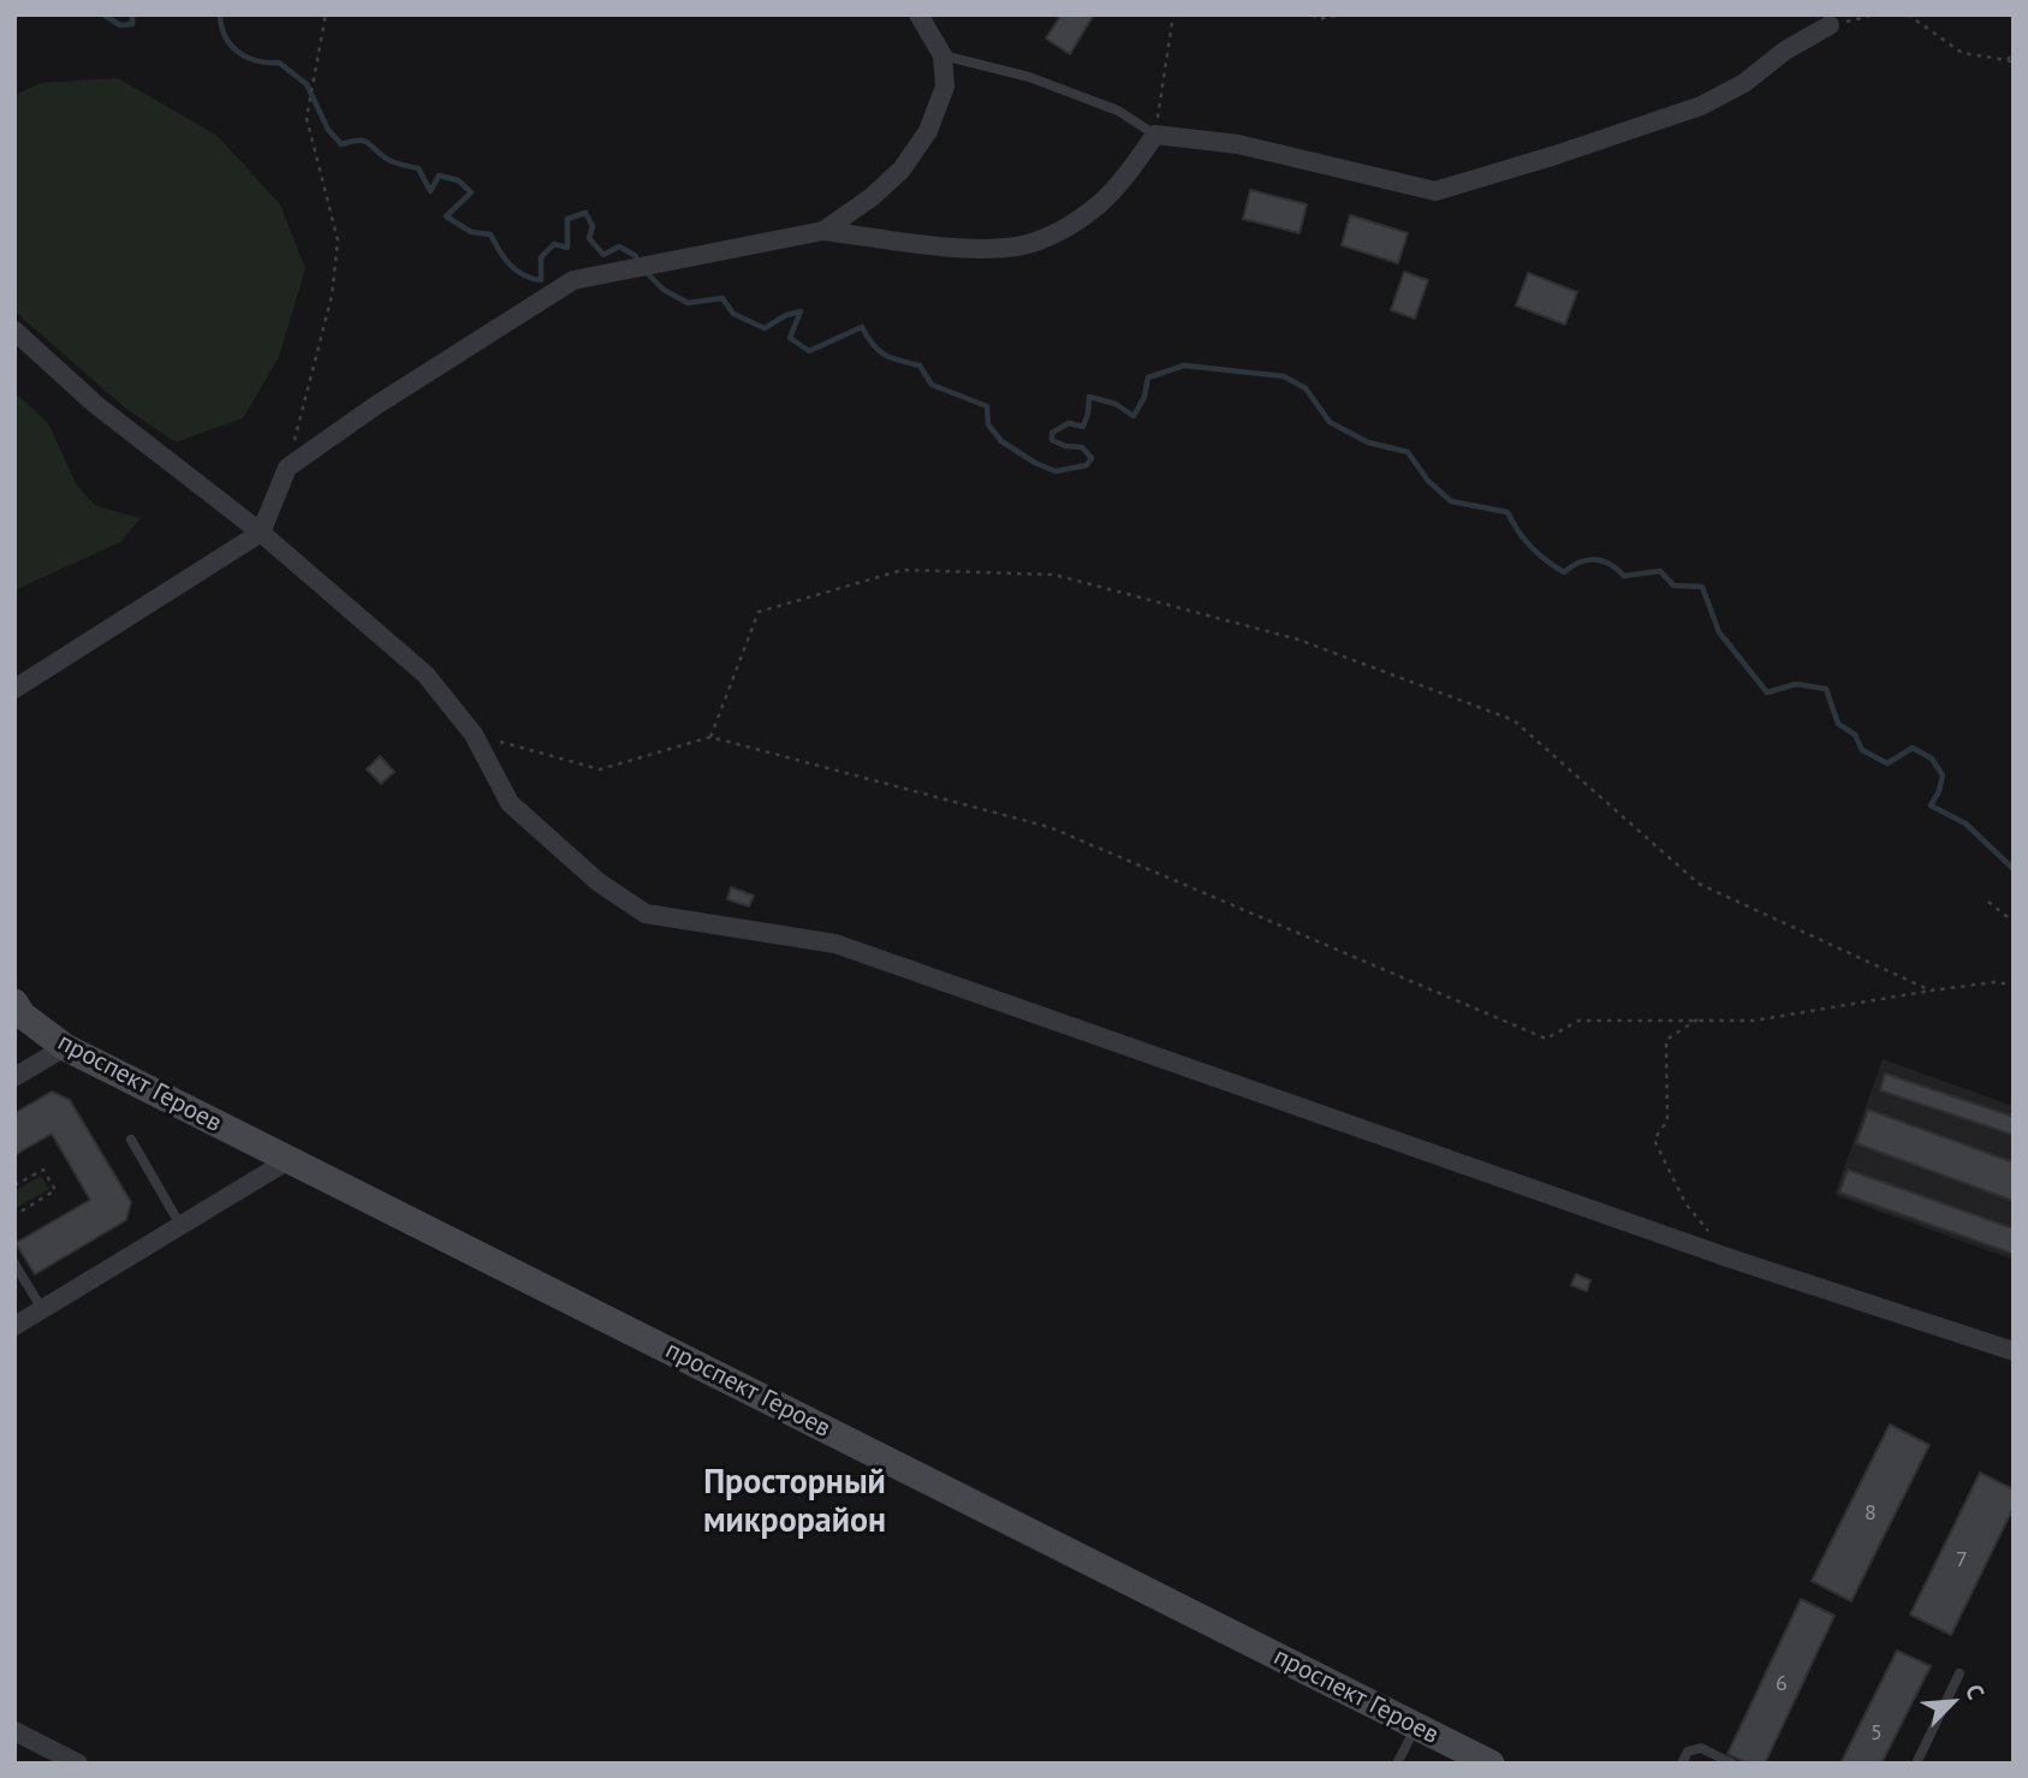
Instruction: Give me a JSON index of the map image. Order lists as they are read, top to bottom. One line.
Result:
{"streets":{"street":["проспект Героев"]},"districts":["Просторный микрорайон"],"house_numbers":["8","7","6","5"],"north":"top right"}
